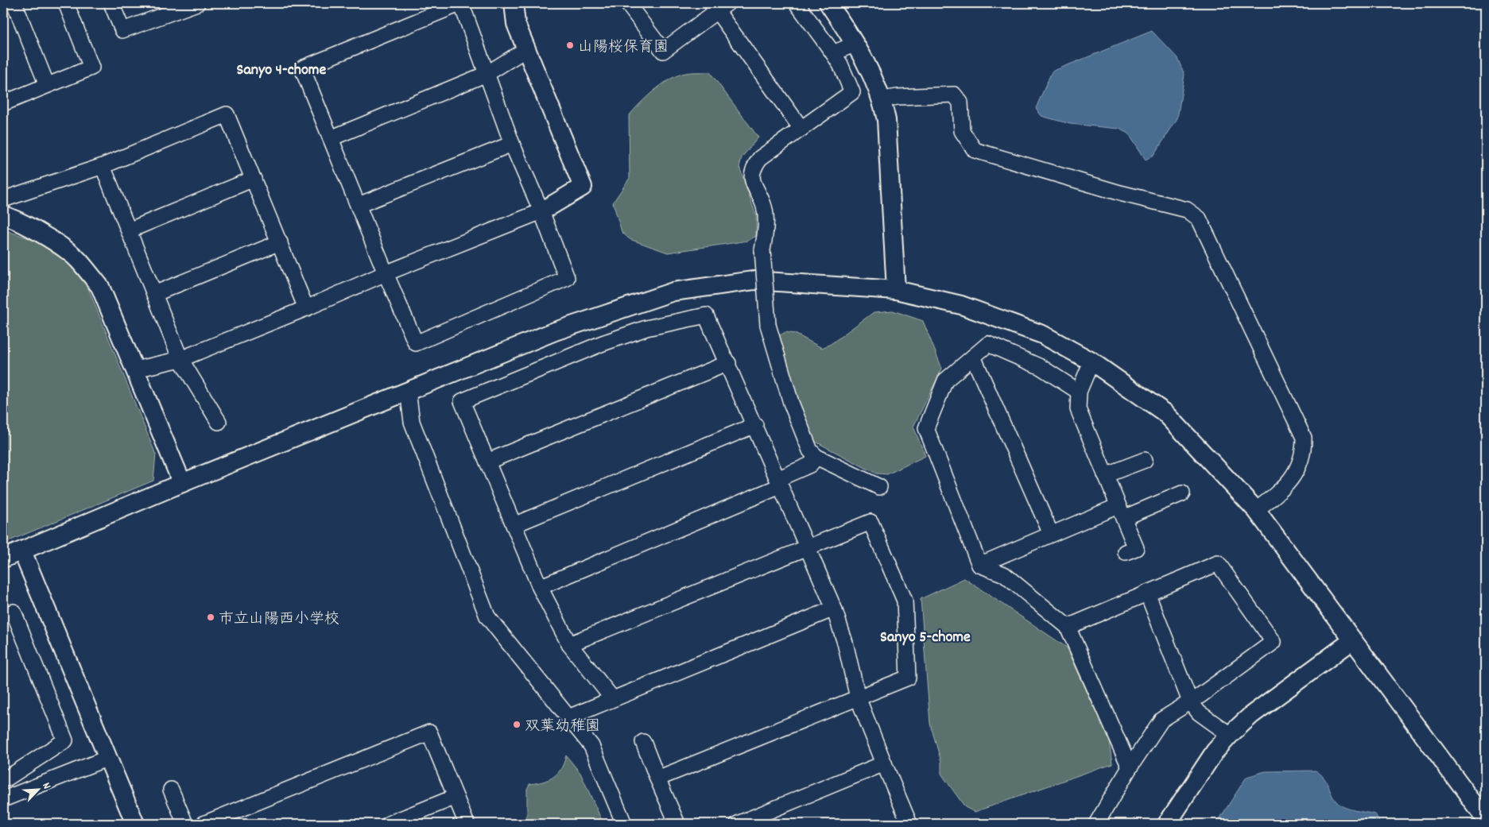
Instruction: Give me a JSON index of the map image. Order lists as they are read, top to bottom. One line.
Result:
{"districts":["Sanyo 4-chome","Sanyo 5-chome"],"places":["山陽桜保育園","市立山陽西小学校","双葉幼稚園"],"north":"top right"}
